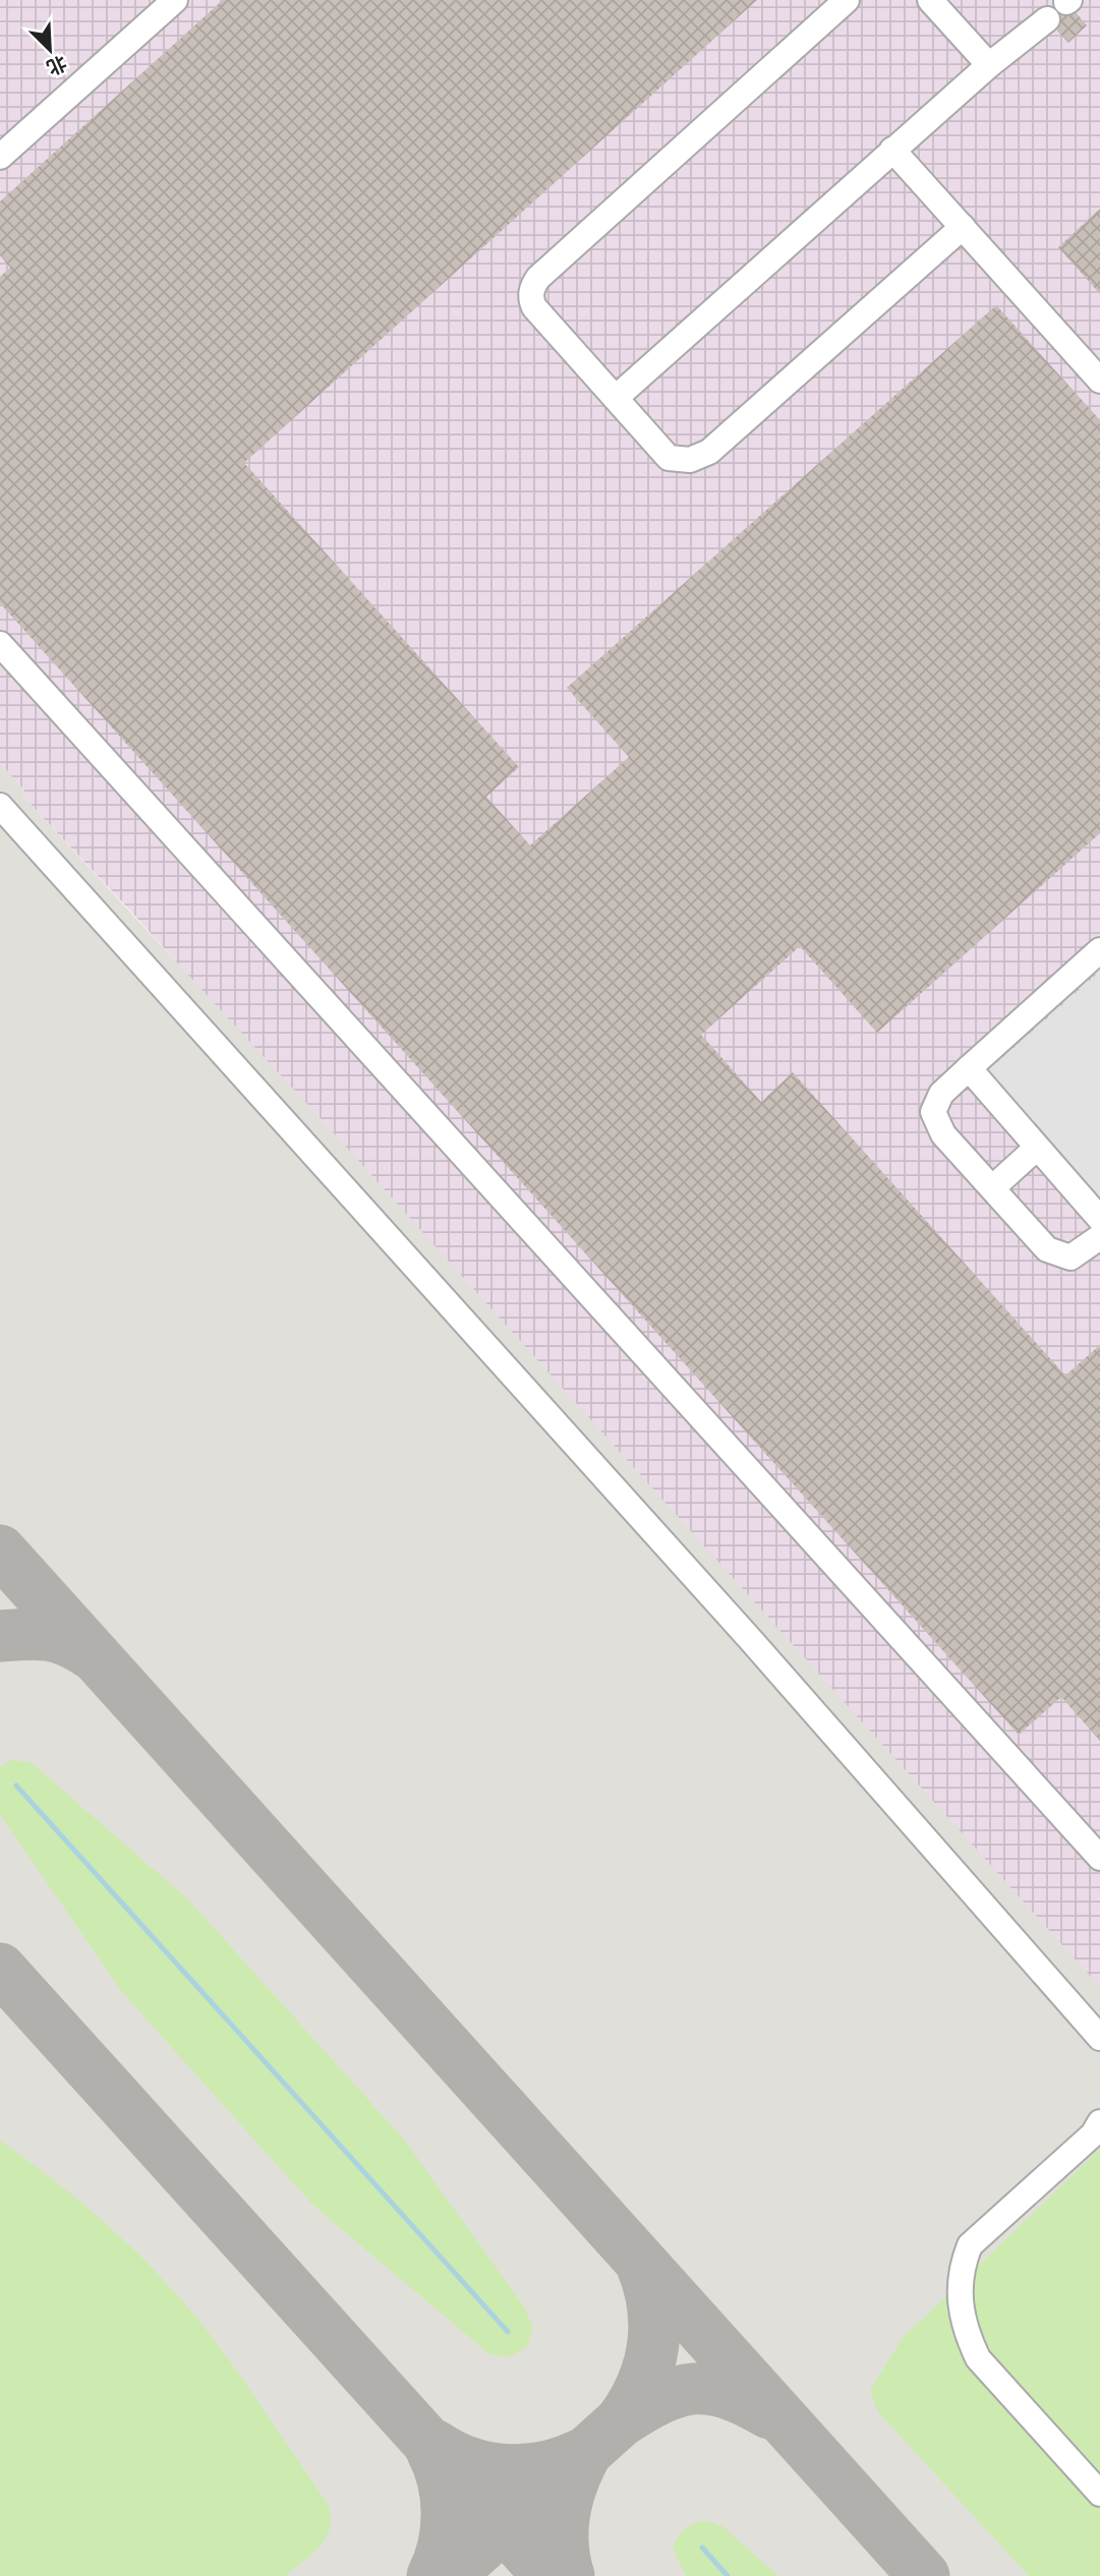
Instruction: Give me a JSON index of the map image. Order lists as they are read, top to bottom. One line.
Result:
{"north":"bottom right"}
